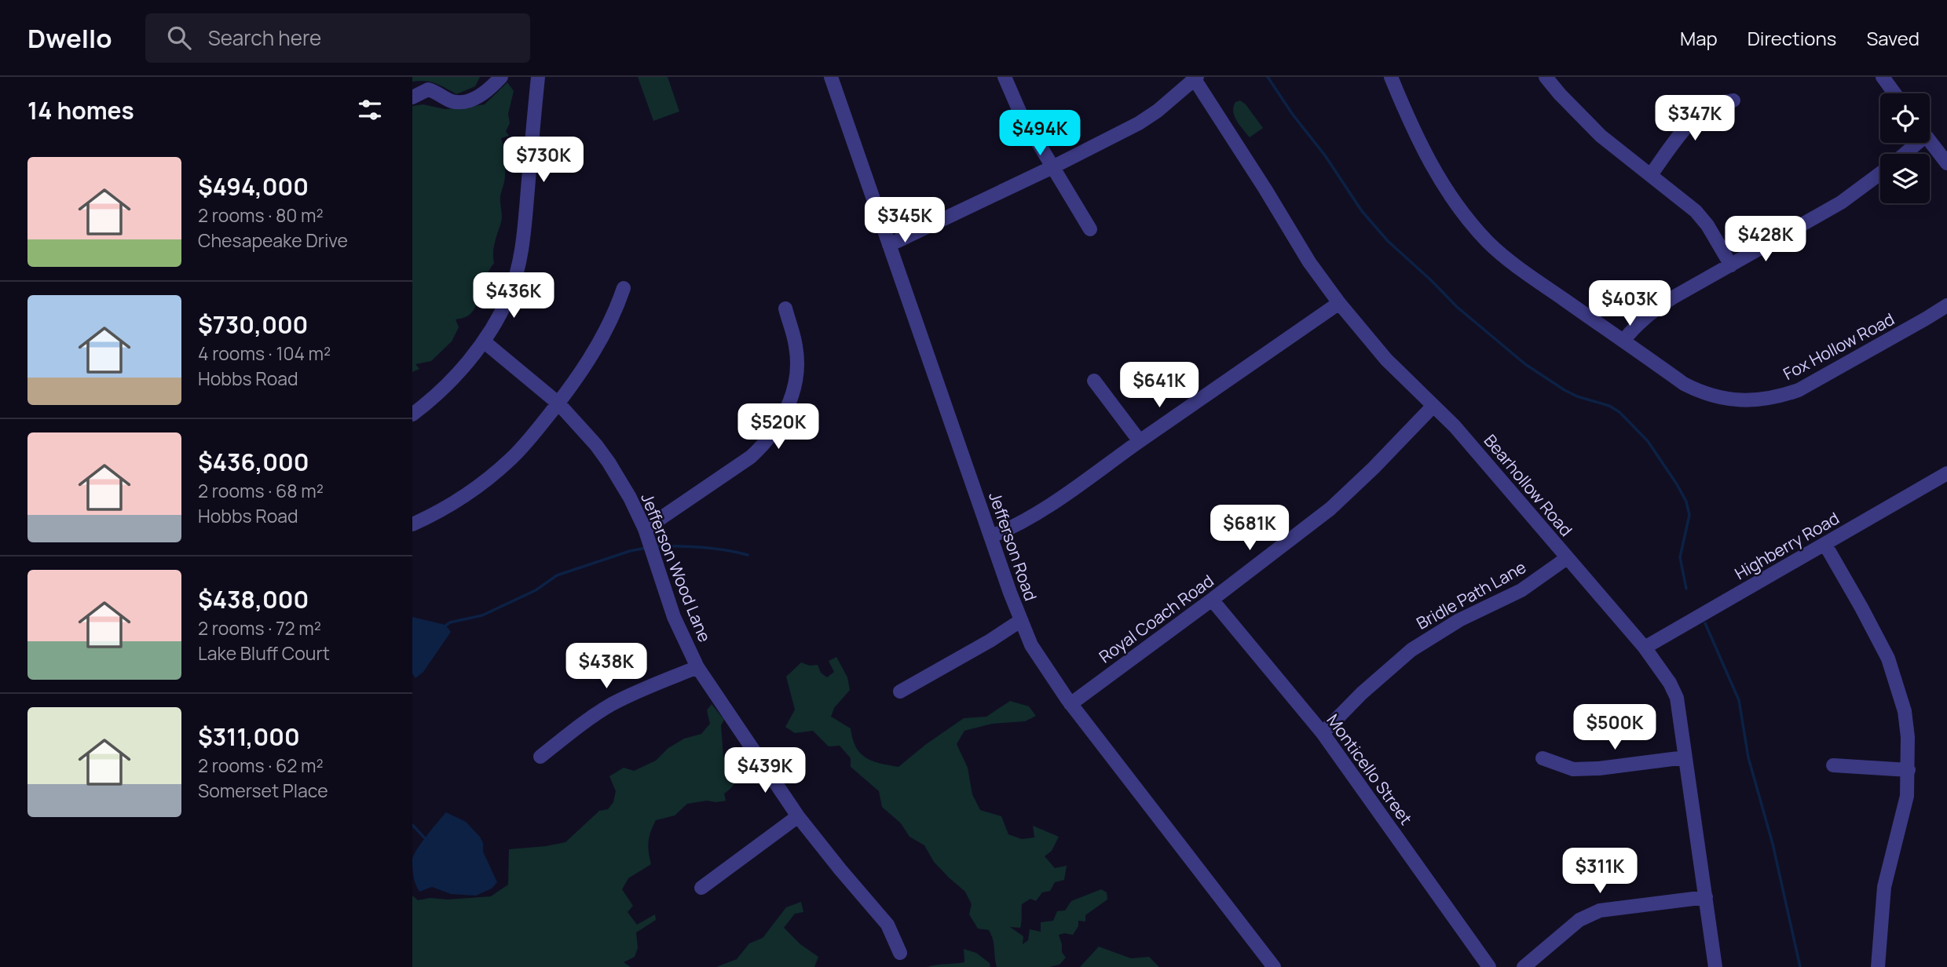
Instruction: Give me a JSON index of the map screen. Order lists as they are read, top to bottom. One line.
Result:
{"streets":{"street":["Fox Hollow Road","Bearhollow Road","Highberry Road","Jefferson Road","Jefferson Wood Lane","Bridle Path Lane","Royal Coach Road","Monticello Street"]},"crossings":[["Bearhollow Road","Highberry Road"],["Bearhollow Road","Bridle Path Lane"],["Bearhollow Road","Royal Coach Road"],["Jefferson Road","Royal Coach Road"],["Bridle Path Lane","Monticello Street"],["Royal Coach Road","Monticello Street"]],"page":{"header":"Dwello","search":"Search here","nav":["Map","Directions","Saved"],"heading":"14 homes","price":["$347K","$494K","$730K","$345K","$428K","$436K","$403K","$641K","$520K","$681K","$438K","$500K","$439K","$311K"],"list":[{"name":"$494,000","note":"2 rooms · 80 m² · Chesapeake Drive"},{"name":"$730,000","note":"4 rooms · 104 m² · Hobbs Road"},{"name":"$436,000","note":"2 rooms · 68 m² · Hobbs Road"},{"name":"$438,000","note":"2 rooms · 72 m² · Lake Bluff Court"},{"name":"$311,000","note":"2 rooms · 62 m² · Somerset Place"}]}}
